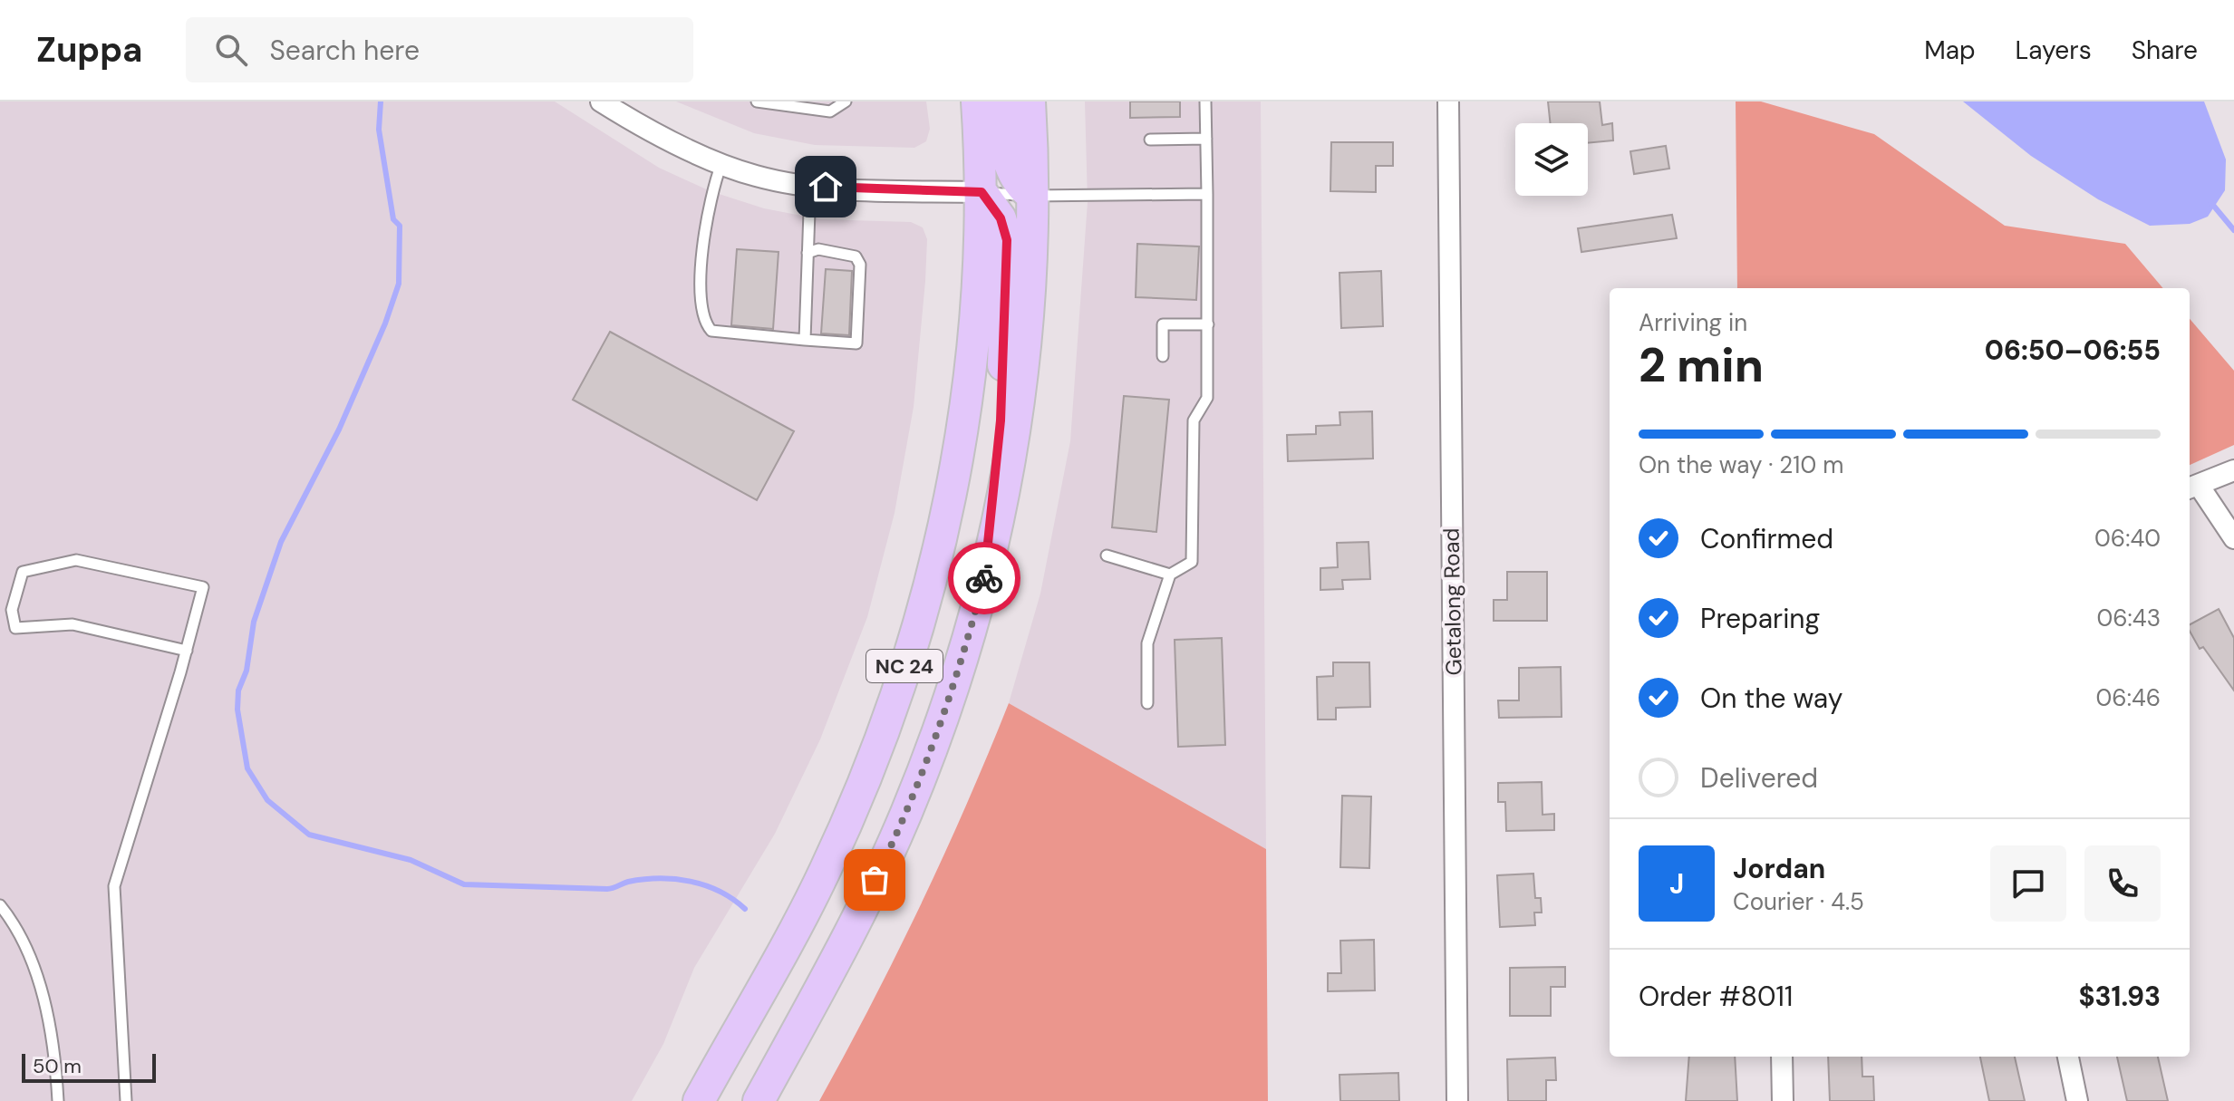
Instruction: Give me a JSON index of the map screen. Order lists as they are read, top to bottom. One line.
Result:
{"streets":{"main road":["NC 24"],"street":["Getalong Road"]},"scale_bar":"50 m","page":{"header":"Zuppa","search":"Search here","nav":["Map","Layers","Share"],"heading":["2 min","Arriving in","06:50–06:55"],"panel":["Jordan","Courier · 4.5","Order #8011","$31.93"],"bar":"On the way · 210 m","list":[["Confirmed","06:40"],["Preparing","06:43"],["On the way","06:46"],"Delivered"],"round":"J","scale":"50 m"}}
